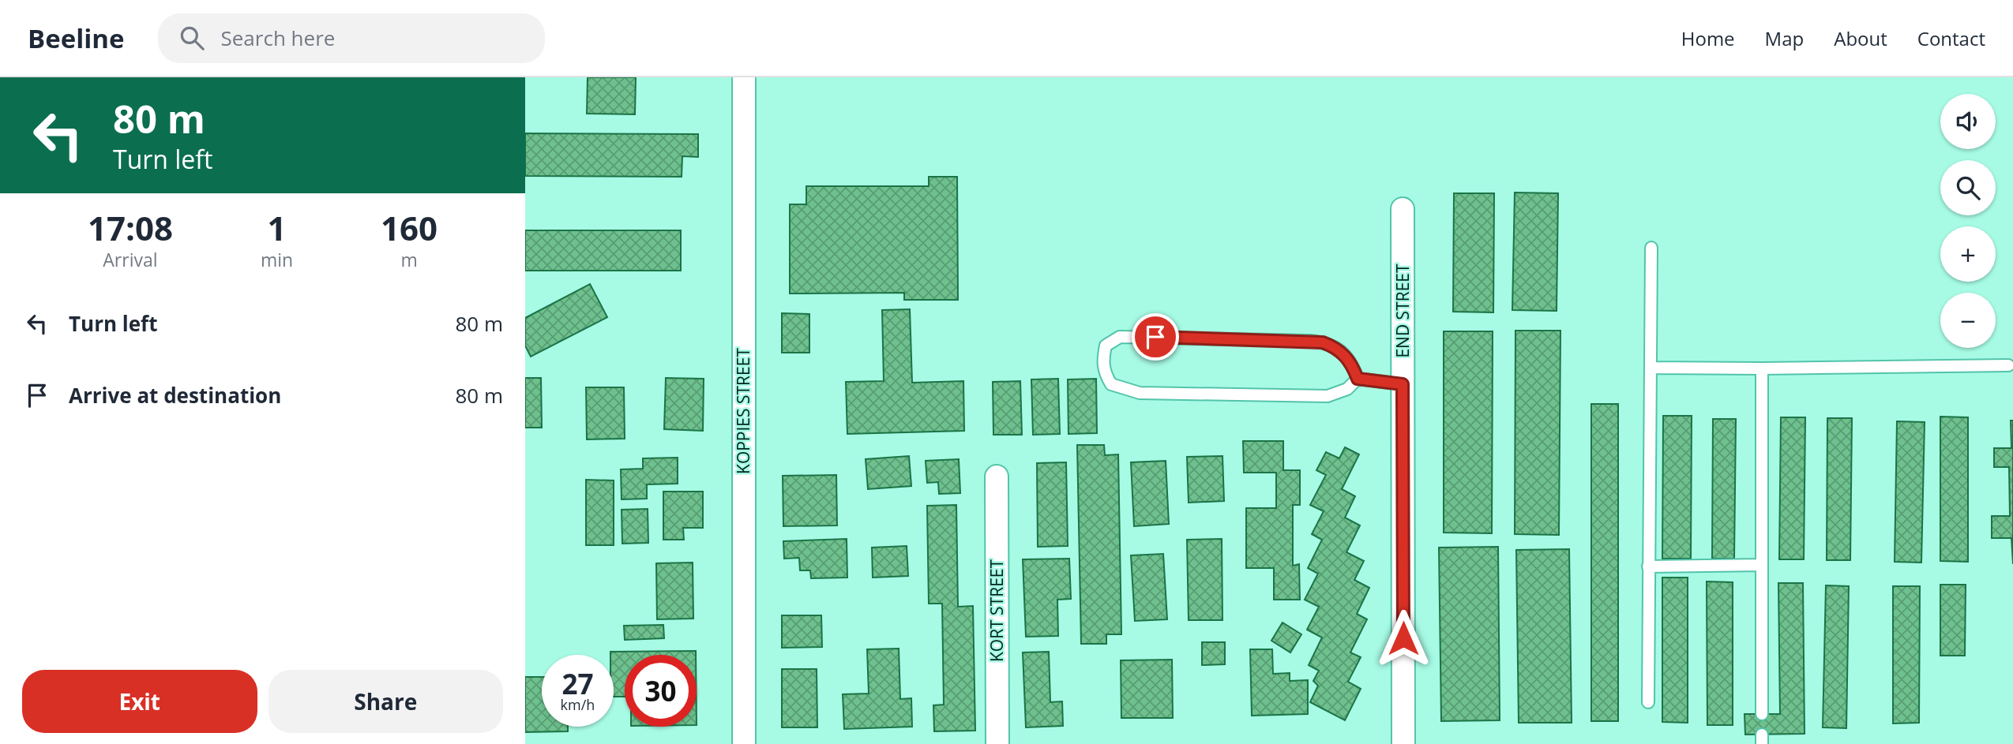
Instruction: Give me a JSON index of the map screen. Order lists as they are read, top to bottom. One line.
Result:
{"streets":{"street":["END STREET","KOPPIES STREET","KORT STREET"]},"page":{"header":"Beeline","search":"Search here","nav":["Home","Map","About","Contact"],"turn":["80 m","Turn left"],"map_buttons":["+","−"],"eta":["17:08","Arrival","1","min","160","m"],"list":[{"name":"Turn left","value":"80 m"},{"name":"Arrive at destination","value":"80 m"}],"speed":"27 km/h","limit":"30","buttons":["Exit","Share"]}}
